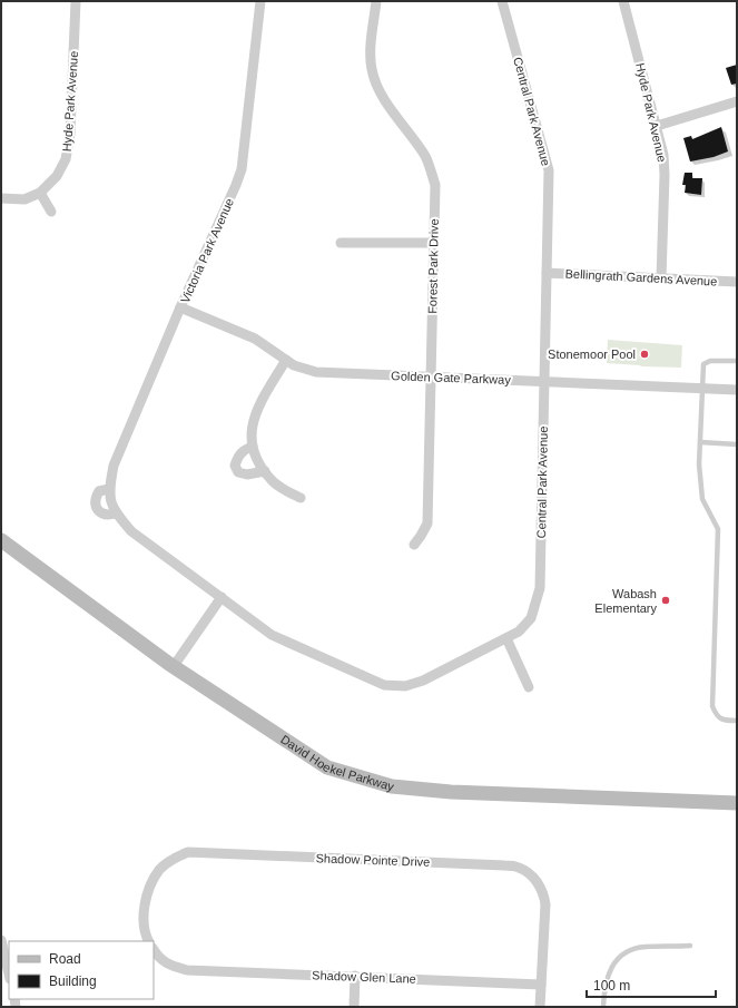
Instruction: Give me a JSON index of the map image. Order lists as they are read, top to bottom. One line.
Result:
{"streets":{"main road":["David Hoekel Parkway"],"street":["Hyde Park Avenue","Central Park Avenue","Victoria Park Avenue","Forest Park Drive","Bellingrath Gardens Avenue","Golden Gate Parkway","Shadow Pointe Drive","Shadow Glen Lane"]},"crossings":[["Hyde Park Avenue","Bellingrath Gardens Avenue"],["Central Park Avenue","Victoria Park Avenue"],["Central Park Avenue","Bellingrath Gardens Avenue"],["Central Park Avenue","Golden Gate Parkway"],["Victoria Park Avenue","Golden Gate Parkway"],["Forest Park Drive","Golden Gate Parkway"],["Shadow Pointe Drive","Shadow Glen Lane"]],"places":["Stonemoor Pool","Wabash Elementary"],"legend":["Road","Building"],"scale_bar":"100 m"}
